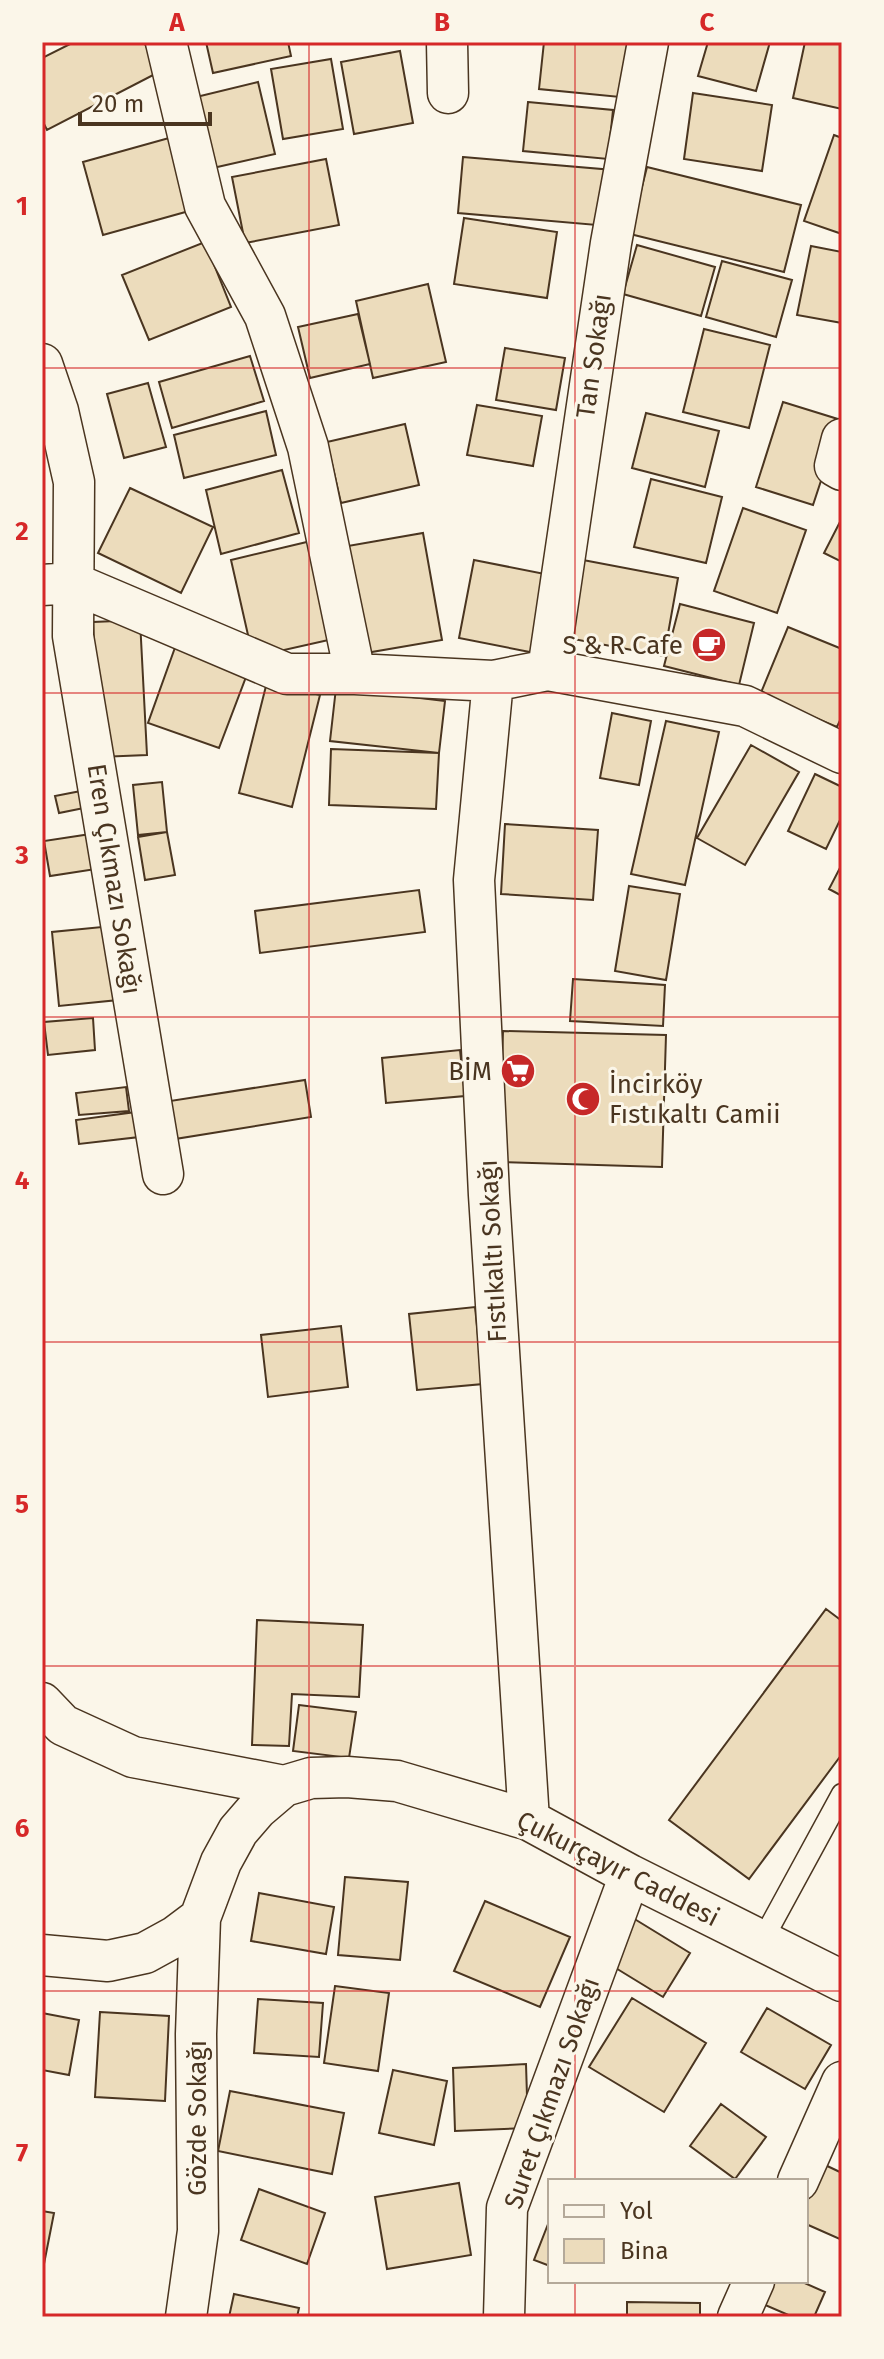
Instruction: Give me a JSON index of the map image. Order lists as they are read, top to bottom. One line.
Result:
{"streets":{"street":["Tan Sokağı","Eren Çıkmazı Sokağı","Fıstıkaltı Sokağı","Çukurçayır Caddesi","Suret Çıkmazı Sokağı","Gözde Sokağı"]},"crossings":[["Fıstıkaltı Sokağı","Çukurçayır Caddesi"],["Çukurçayır Caddesi","Suret Çıkmazı Sokağı"]],"places":{"cafe":["S & R Cafe"],"supermarket":["BİM"],"mosque":["İncirköy Fıstıkaltı Camii"]},"legend":["Yol","Bina"],"scale_bar":"20 m","grid":{"columns":["A","B","C"],"rows":["1","2","3","4","5","6","7"]}}
